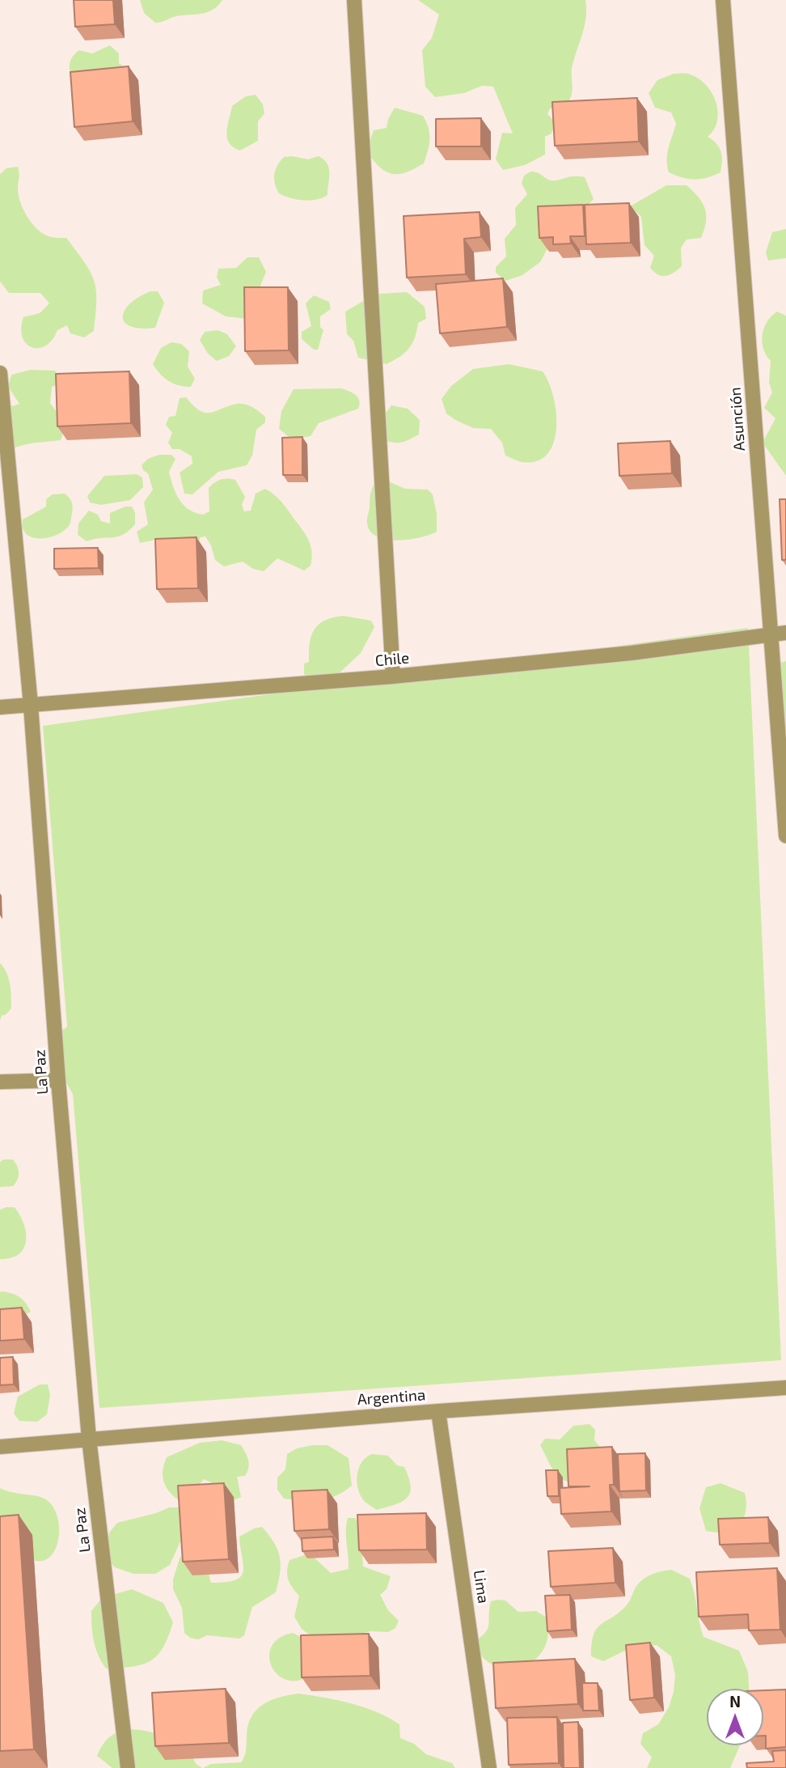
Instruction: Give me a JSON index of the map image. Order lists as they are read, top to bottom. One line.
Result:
{"streets":{"street":["Asunción","Chile","La Paz","Argentina","Lima"]},"crossings":[["Asunción","Chile"],["Chile","La Paz"],["La Paz","Argentina"],["Argentina","Lima"]],"north":"top"}
